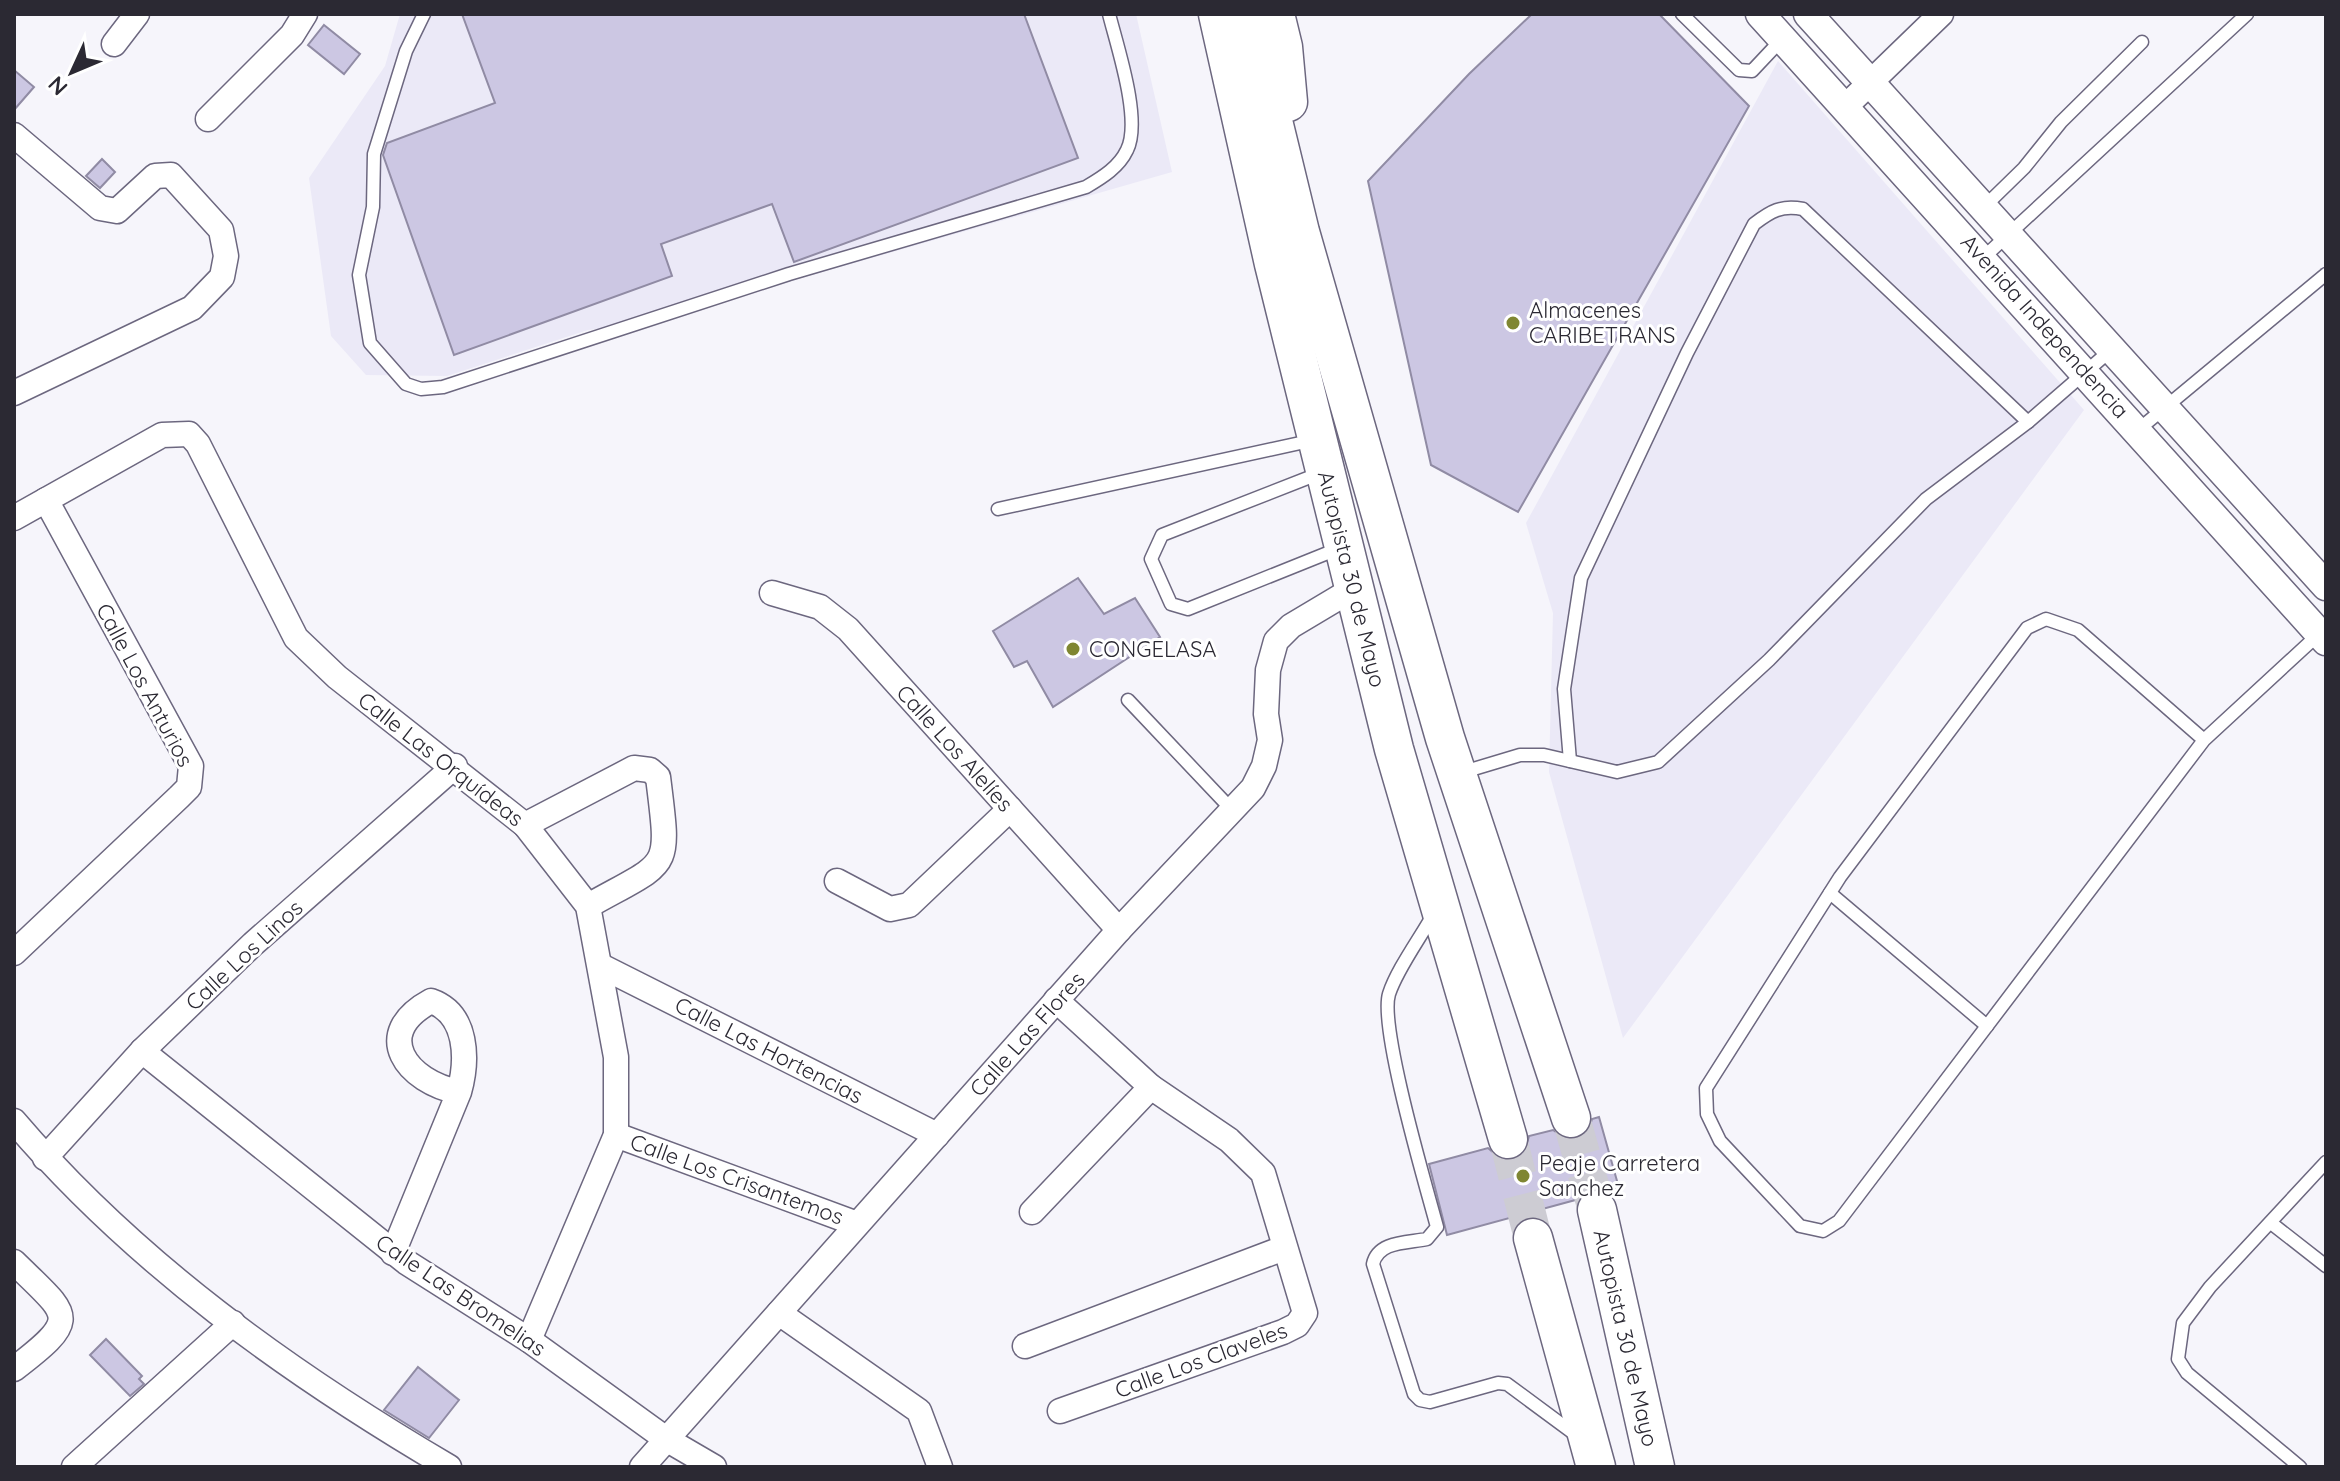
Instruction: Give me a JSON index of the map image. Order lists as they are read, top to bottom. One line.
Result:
{"streets":{"highway":["Autopista 30 de Mayo"],"street":["Avenida Independencia","Calle Los Anturios","Calle Los Alelíes","Calle Las Orquídeas","Calle Los Linos","Calle Las Flores","Calle Las Hortencias","Calle Los Crisantemos","Calle Las Bromelias","Calle Los Claveles"]},"crossings":[["Autopista 30 de Mayo","Calle Las Flores"],["Calle Los Anturios","Calle Las Orquídeas"],["Calle Los Alelíes","Calle Las Flores"],["Calle Las Orquídeas","Calle Los Linos"],["Calle Las Orquídeas","Calle Las Hortencias"],["Calle Las Orquídeas","Calle Los Crisantemos"],["Calle Las Orquídeas","Calle Las Bromelias"],["Calle Los Linos","Calle Las Bromelias"],["Calle Las Flores","Calle Las Hortencias"],["Calle Las Flores","Calle Los Crisantemos"],["Calle Las Flores","Calle Las Bromelias"],["Calle Las Flores","Calle Los Claveles"]],"places":["Almacenes CARIBETRANS","CONGELASA","Peaje Carretera Sanchez"],"north":"bottom left"}
